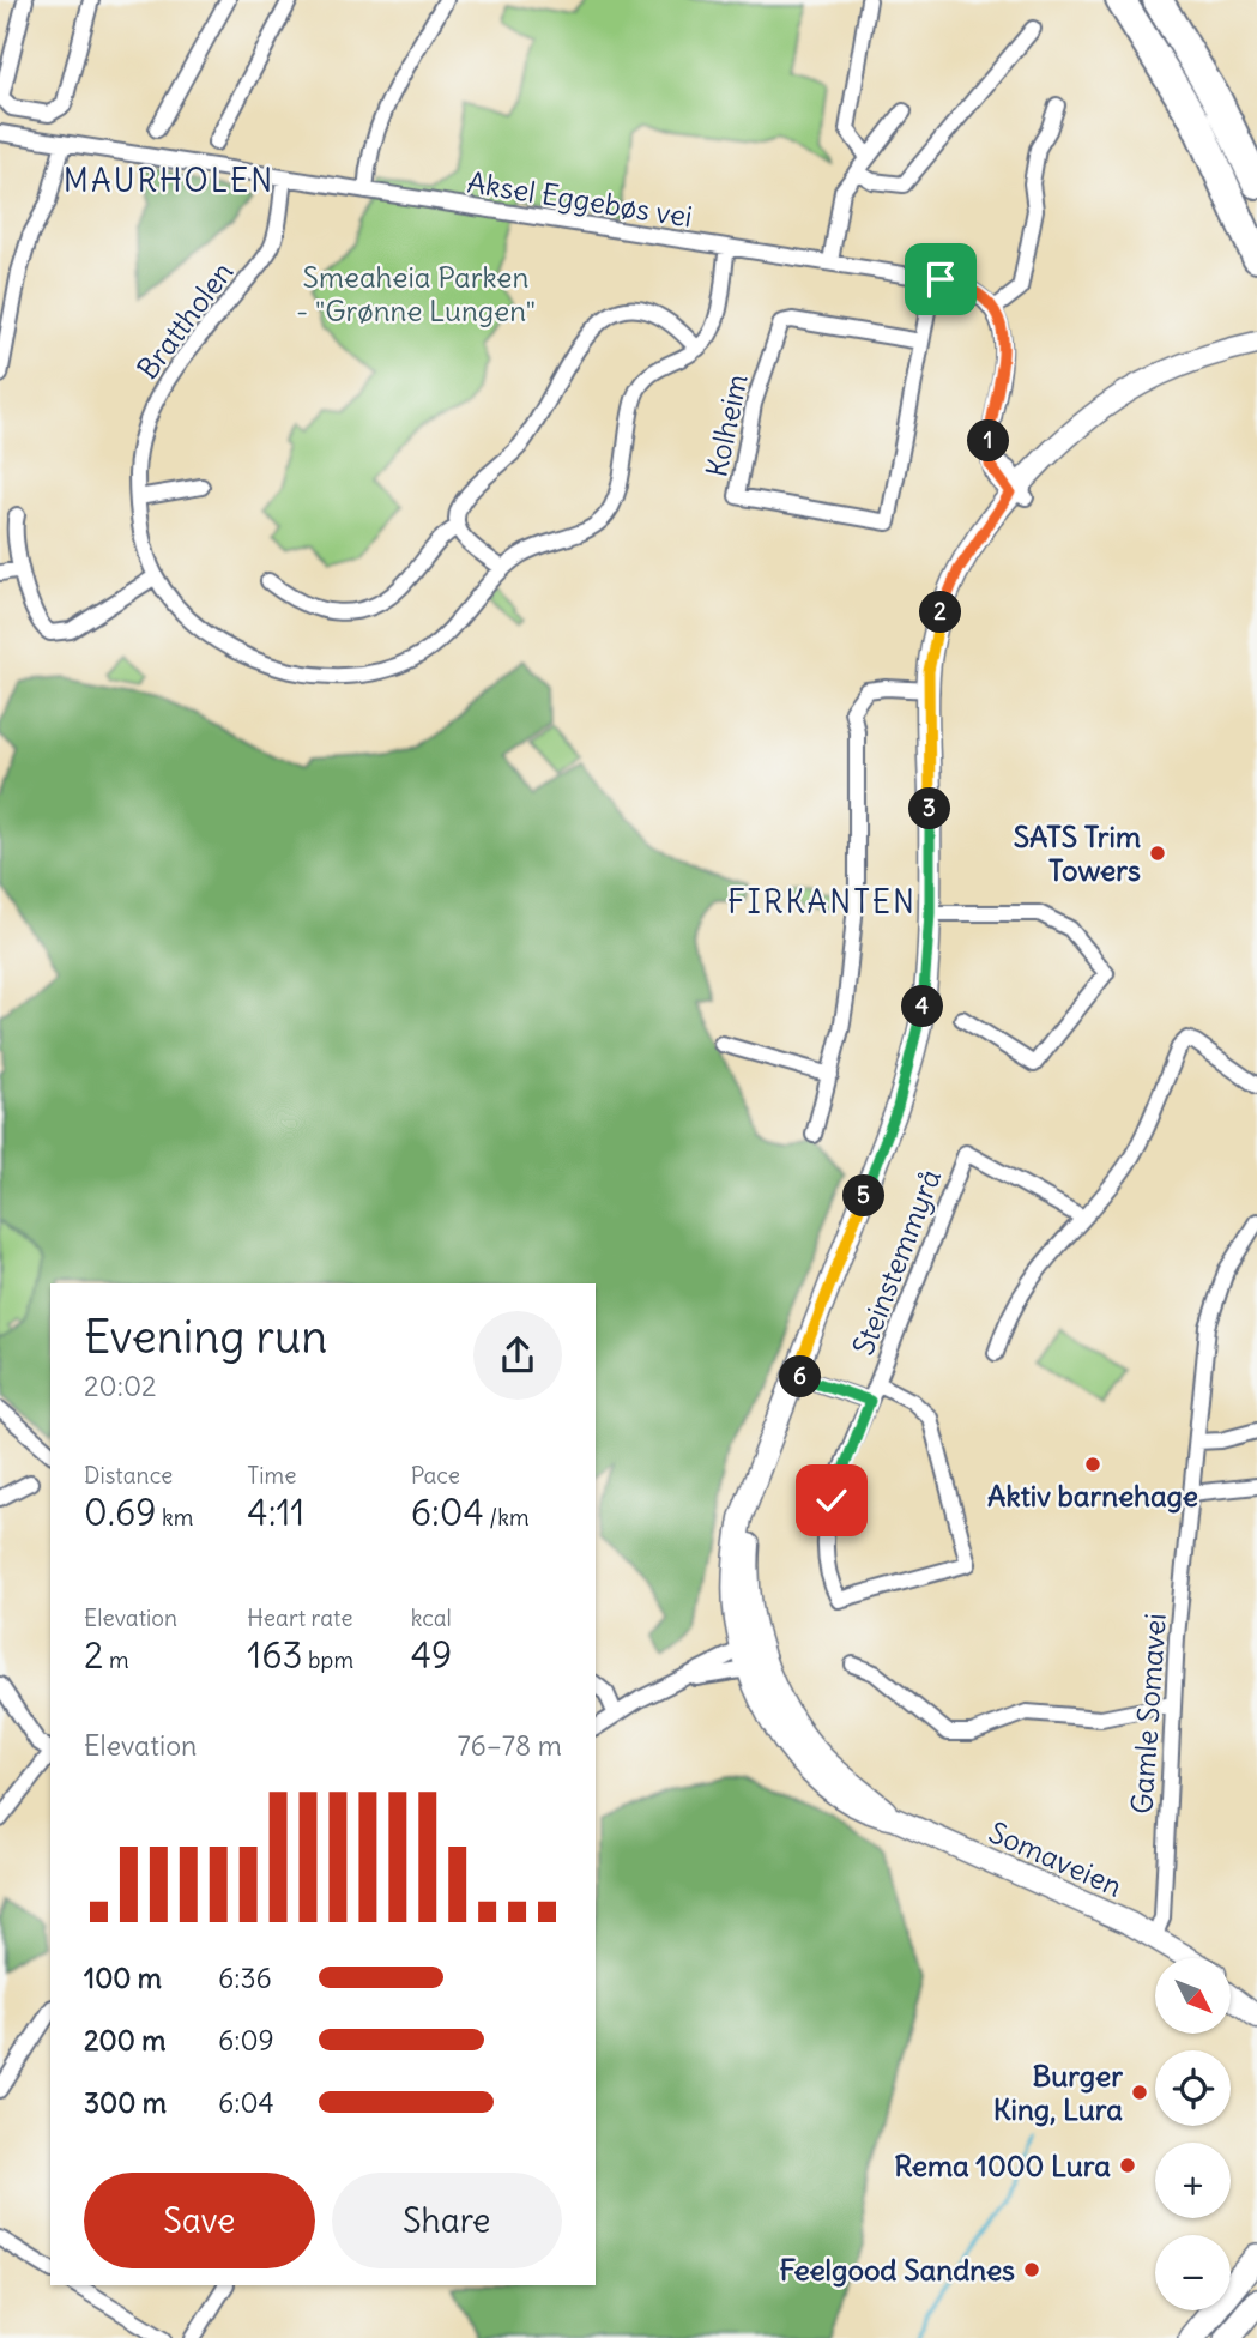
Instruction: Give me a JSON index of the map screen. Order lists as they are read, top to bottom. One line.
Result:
{"streets":{"main road":["Somaveien"],"street":["Aksel Eggebøs vei","Brattholen","Kolheim","Steinstemmyrå","Gamle Somavei"]},"crossings":[["Aksel Eggebøs vei","Brattholen"],["Aksel Eggebøs vei","Kolheim"],["Steinstemmyrå","Somaveien"],["Gamle Somavei","Somaveien"]],"districts":["MAURHOLEN","FIRKANTEN"],"parks":["Smeaheia Parken - \"Grønne Lungen\""],"places":["SATS Trim Towers","Aktiv barnehage","Burger King, Lura","Rema 1000 Lura","Feelgood Sandnes"],"north":"bottom right","page":{"pins":["1","2","3","4","5","6"],"heading":["Evening run","20:02"],"stats":[["Distance","0.69 km"],["Time","4:11"],["Pace","6:04 /km"],["Elevation","2 m"],["Heart rate","163 bpm"],["kcal","49"]],"chart":["Elevation","76–78 m"],"list":[{"name":"100 m","note":"6:36"},{"name":"200 m","note":"6:09"},{"name":"300 m","note":"6:04"}],"map_buttons":["+","−"],"buttons":["Save","Share"]}}
